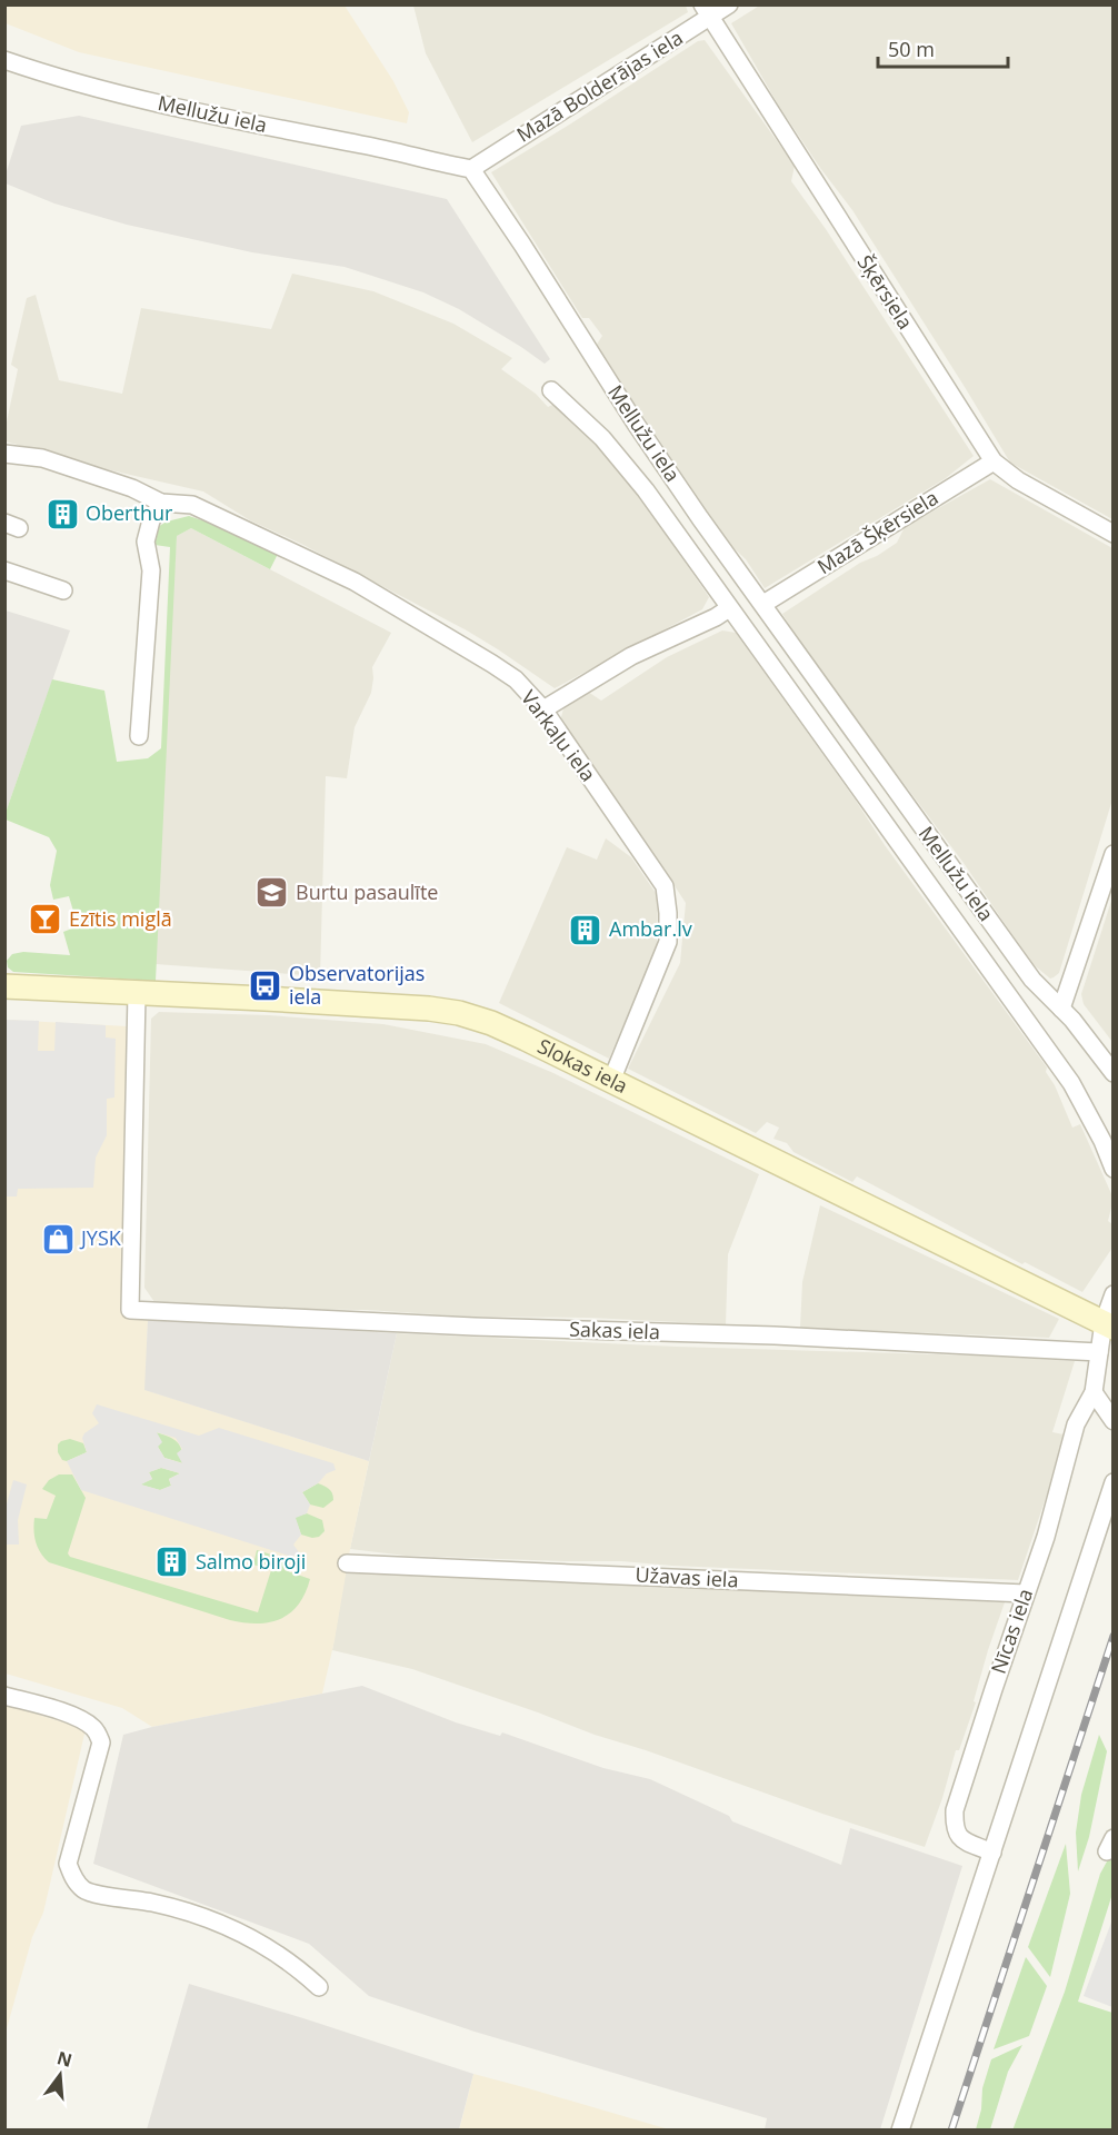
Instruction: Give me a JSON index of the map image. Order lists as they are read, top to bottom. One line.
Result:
{"streets":{"street":["Mazā Bolderājas iela","Mellužu iela","Šķērsiela","Mazā Šķērsiela","Varkaļu iela","Slokas iela","Sakas iela","Užavas iela","Nīcas iela"]},"crossings":[["Mazā Bolderājas iela","Mellužu iela"],["Mazā Bolderājas iela","Šķērsiela"],["Mellužu iela","Mazā Šķērsiela"],["Šķērsiela","Mazā Šķērsiela"],["Varkaļu iela","Slokas iela"],["Slokas iela","Sakas iela"],["Slokas iela","Nīcas iela"],["Sakas iela","Nīcas iela"],["Užavas iela","Nīcas iela"]],"places":{"building":["Oberthur","Ambar.lv","Salmo biroji"],"school or university":["Burtu pasaulīte"],"bar":["Ezītis miglā"],"bus stop":["Observatorijas iela"],"shop":["JYSK"]},"scale_bar":"50 m","north":"top"}
